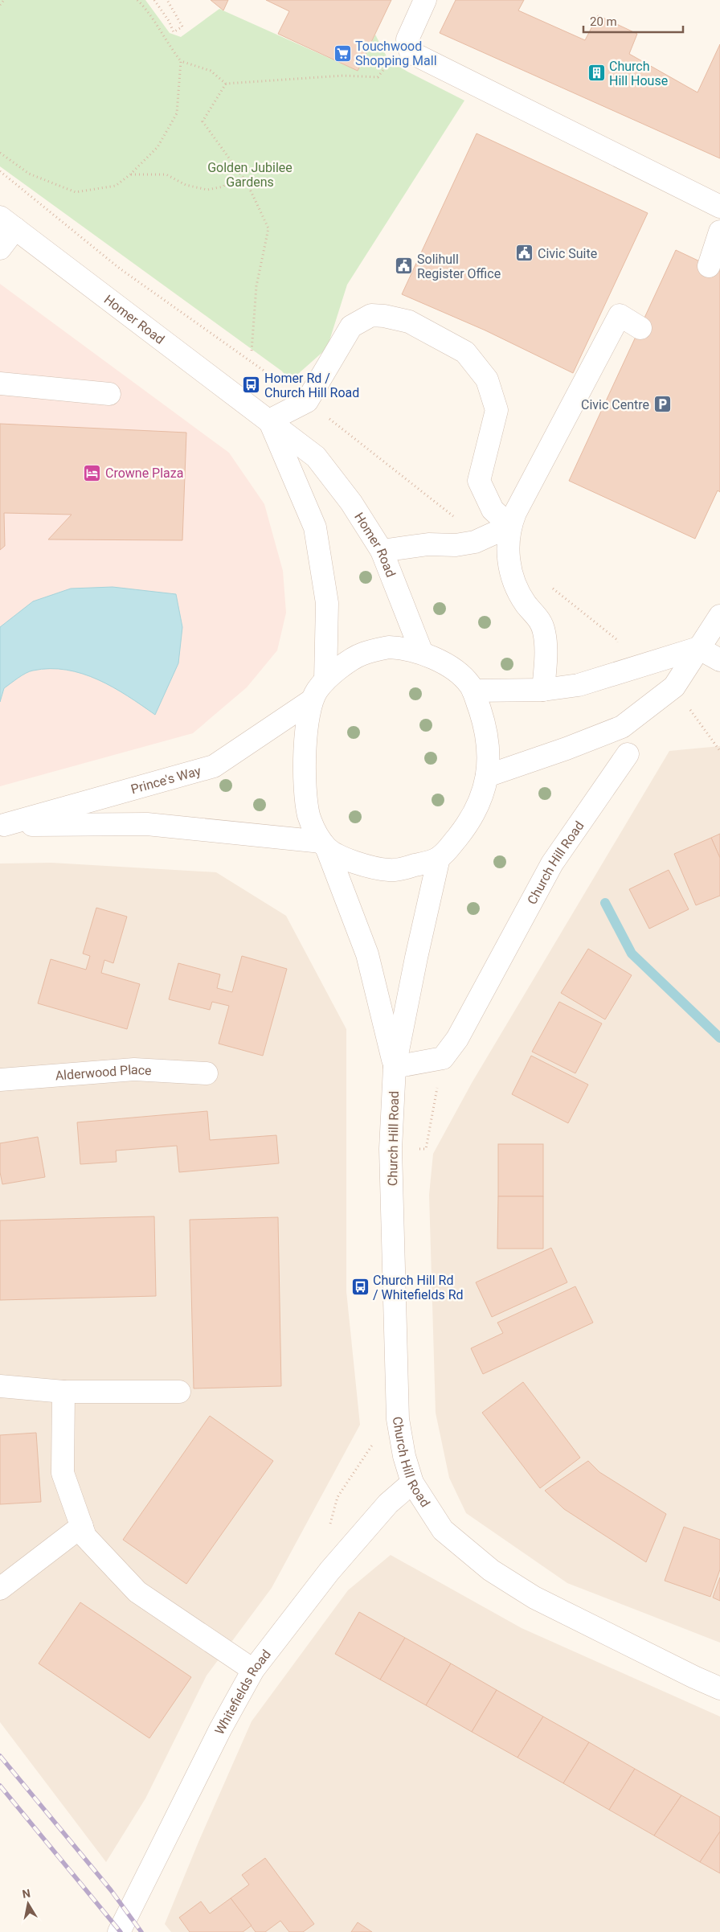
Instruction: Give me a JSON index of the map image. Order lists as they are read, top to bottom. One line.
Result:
{"streets":{"street":["Homer Road","Prince's Way","Church Hill Road","Alderwood Place","Whitefields Road"]},"crossings":[["Prince's Way","Church Hill Road"],["Church Hill Road","Whitefields Road"]],"parks":["Golden Jubilee Gardens"],"places":{"supermarket":["Touchwood Shopping Mall"],"building":["Church Hill House"],"public building":["Civic Suite","Solihull Register Office"],"bus stop":["Homer Rd / Church Hill Road","Church Hill Rd / Whitefields Rd"],"parking":["Civic Centre"],"hotel":["Crowne Plaza"]},"scale_bar":"20 m","north":"top"}
